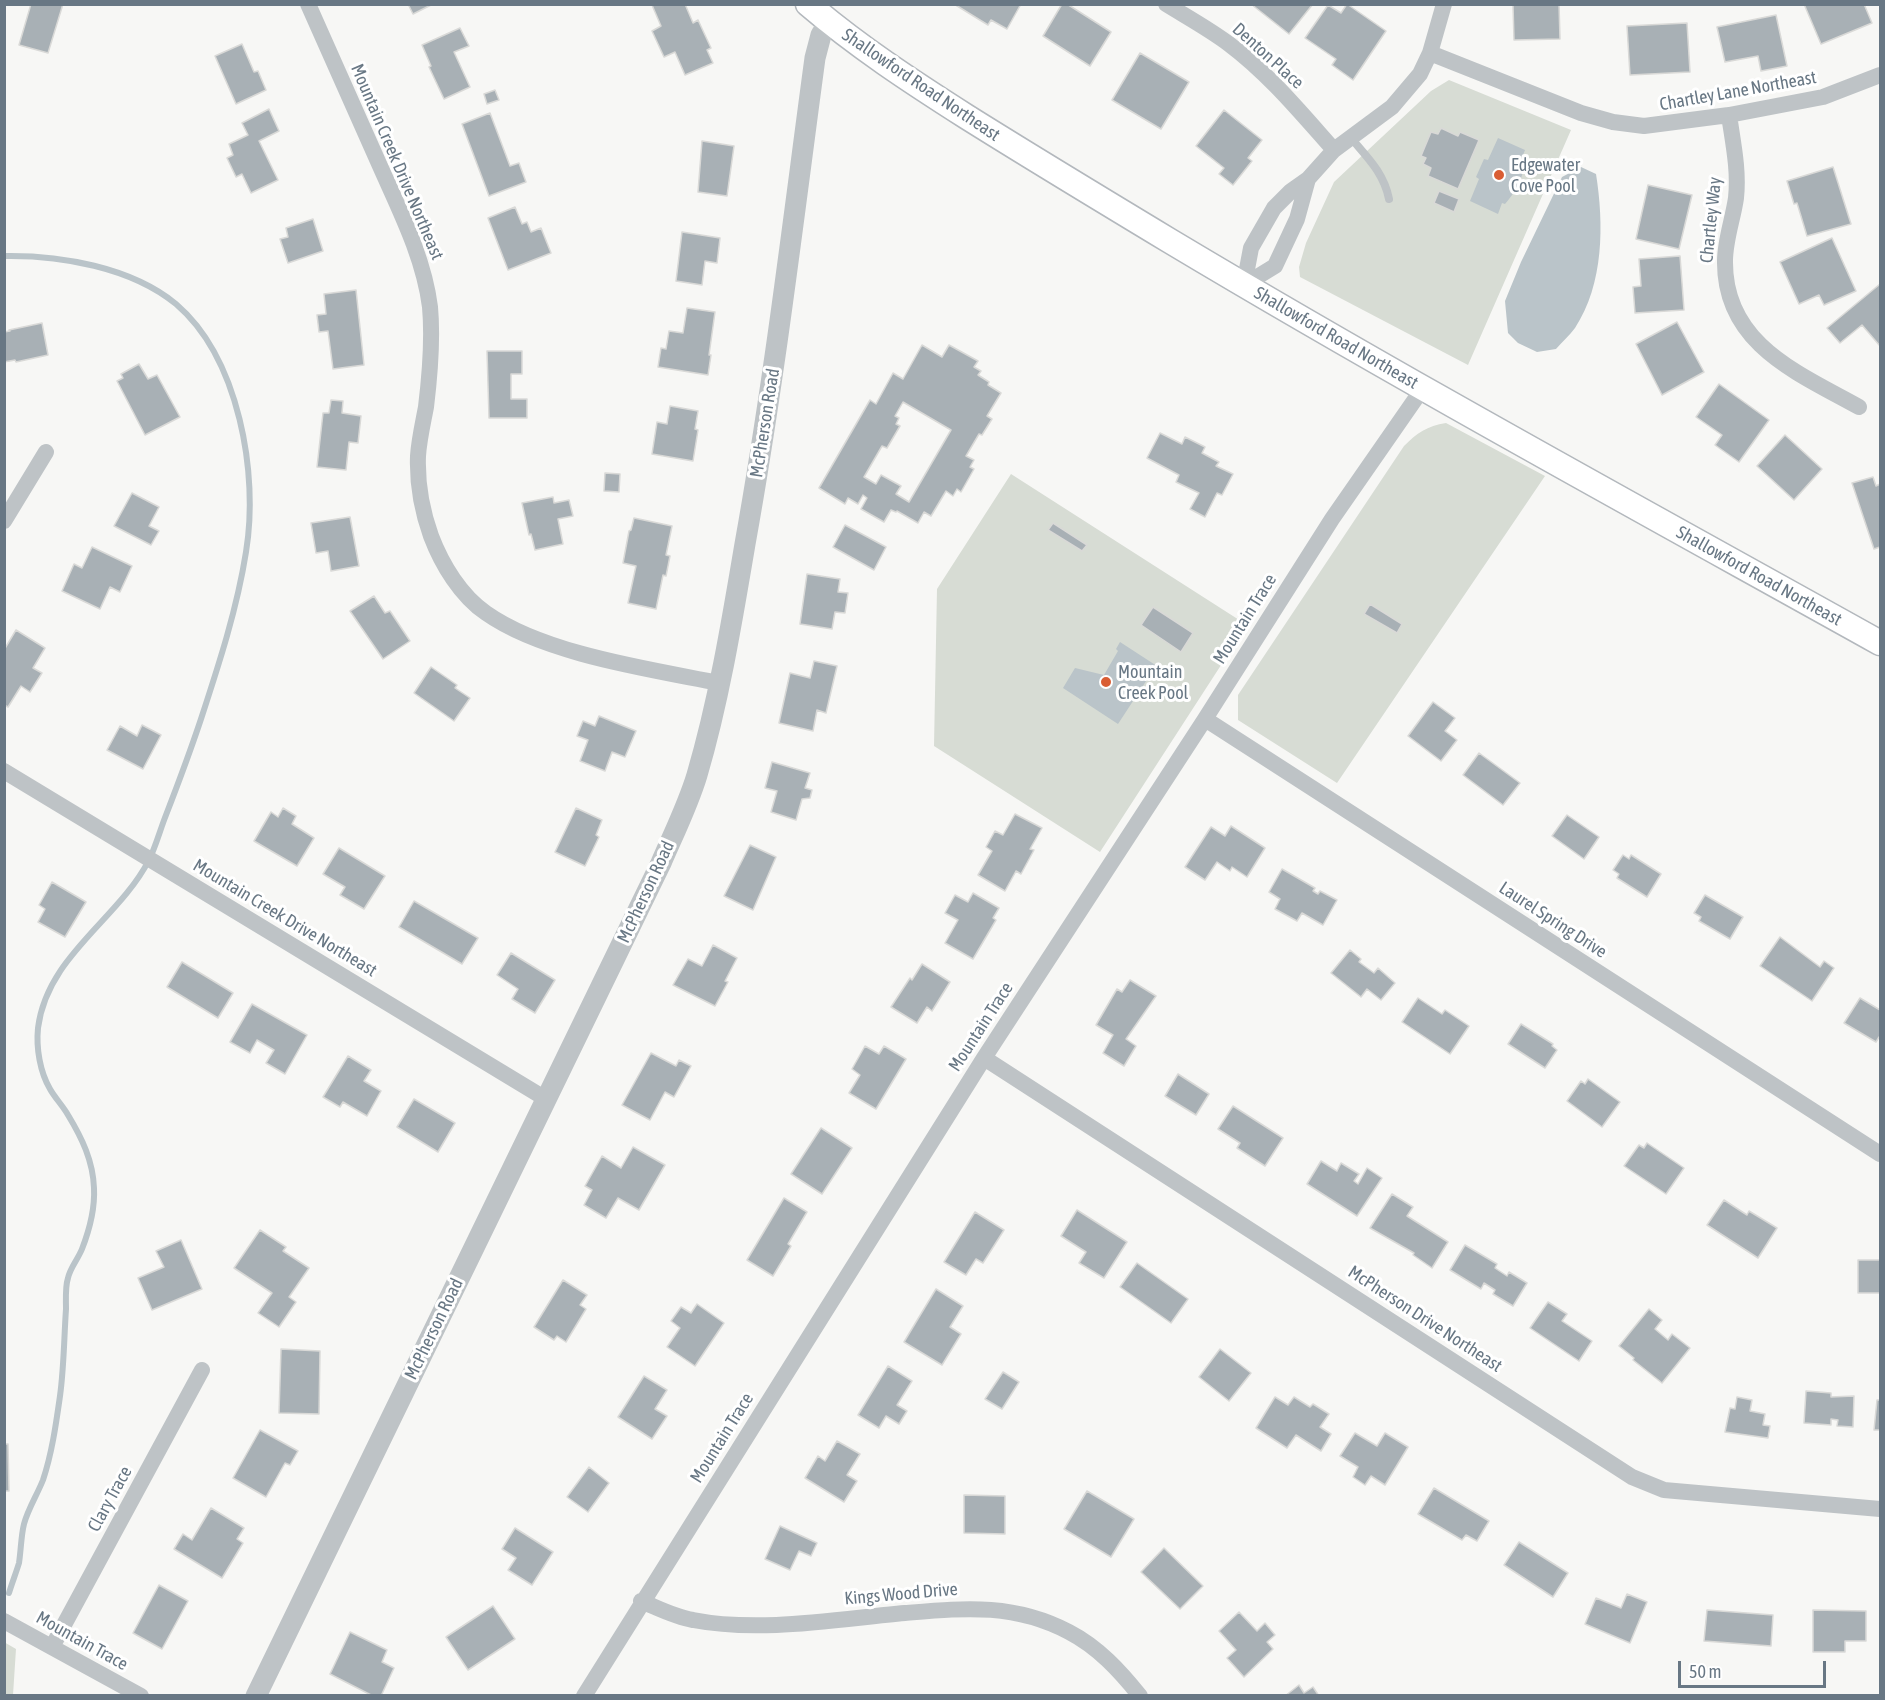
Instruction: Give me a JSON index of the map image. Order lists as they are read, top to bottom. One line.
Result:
{"streets":{"main road":["Shallowford Road Northeast"],"street":["Denton Place","Chartley Lane Northeast","Mountain Creek Drive Northeast","Chartley Way","McPherson Road","Mountain Trace","Laurel Spring Drive","McPherson Drive Northeast","Clary Trace","Kings Wood Drive"]},"crossings":[["Shallowford Road Northeast","McPherson Road"],["Shallowford Road Northeast","Mountain Trace"],["Chartley Lane Northeast","Chartley Way"],["Mountain Creek Drive Northeast","McPherson Road"],["Mountain Trace","Laurel Spring Drive"],["Mountain Trace","McPherson Drive Northeast"],["Mountain Trace","Clary Trace"],["Mountain Trace","Kings Wood Drive"]],"places":["Edgewater Cove Pool","Mountain Creek Pool"],"scale_bar":"50 m"}
